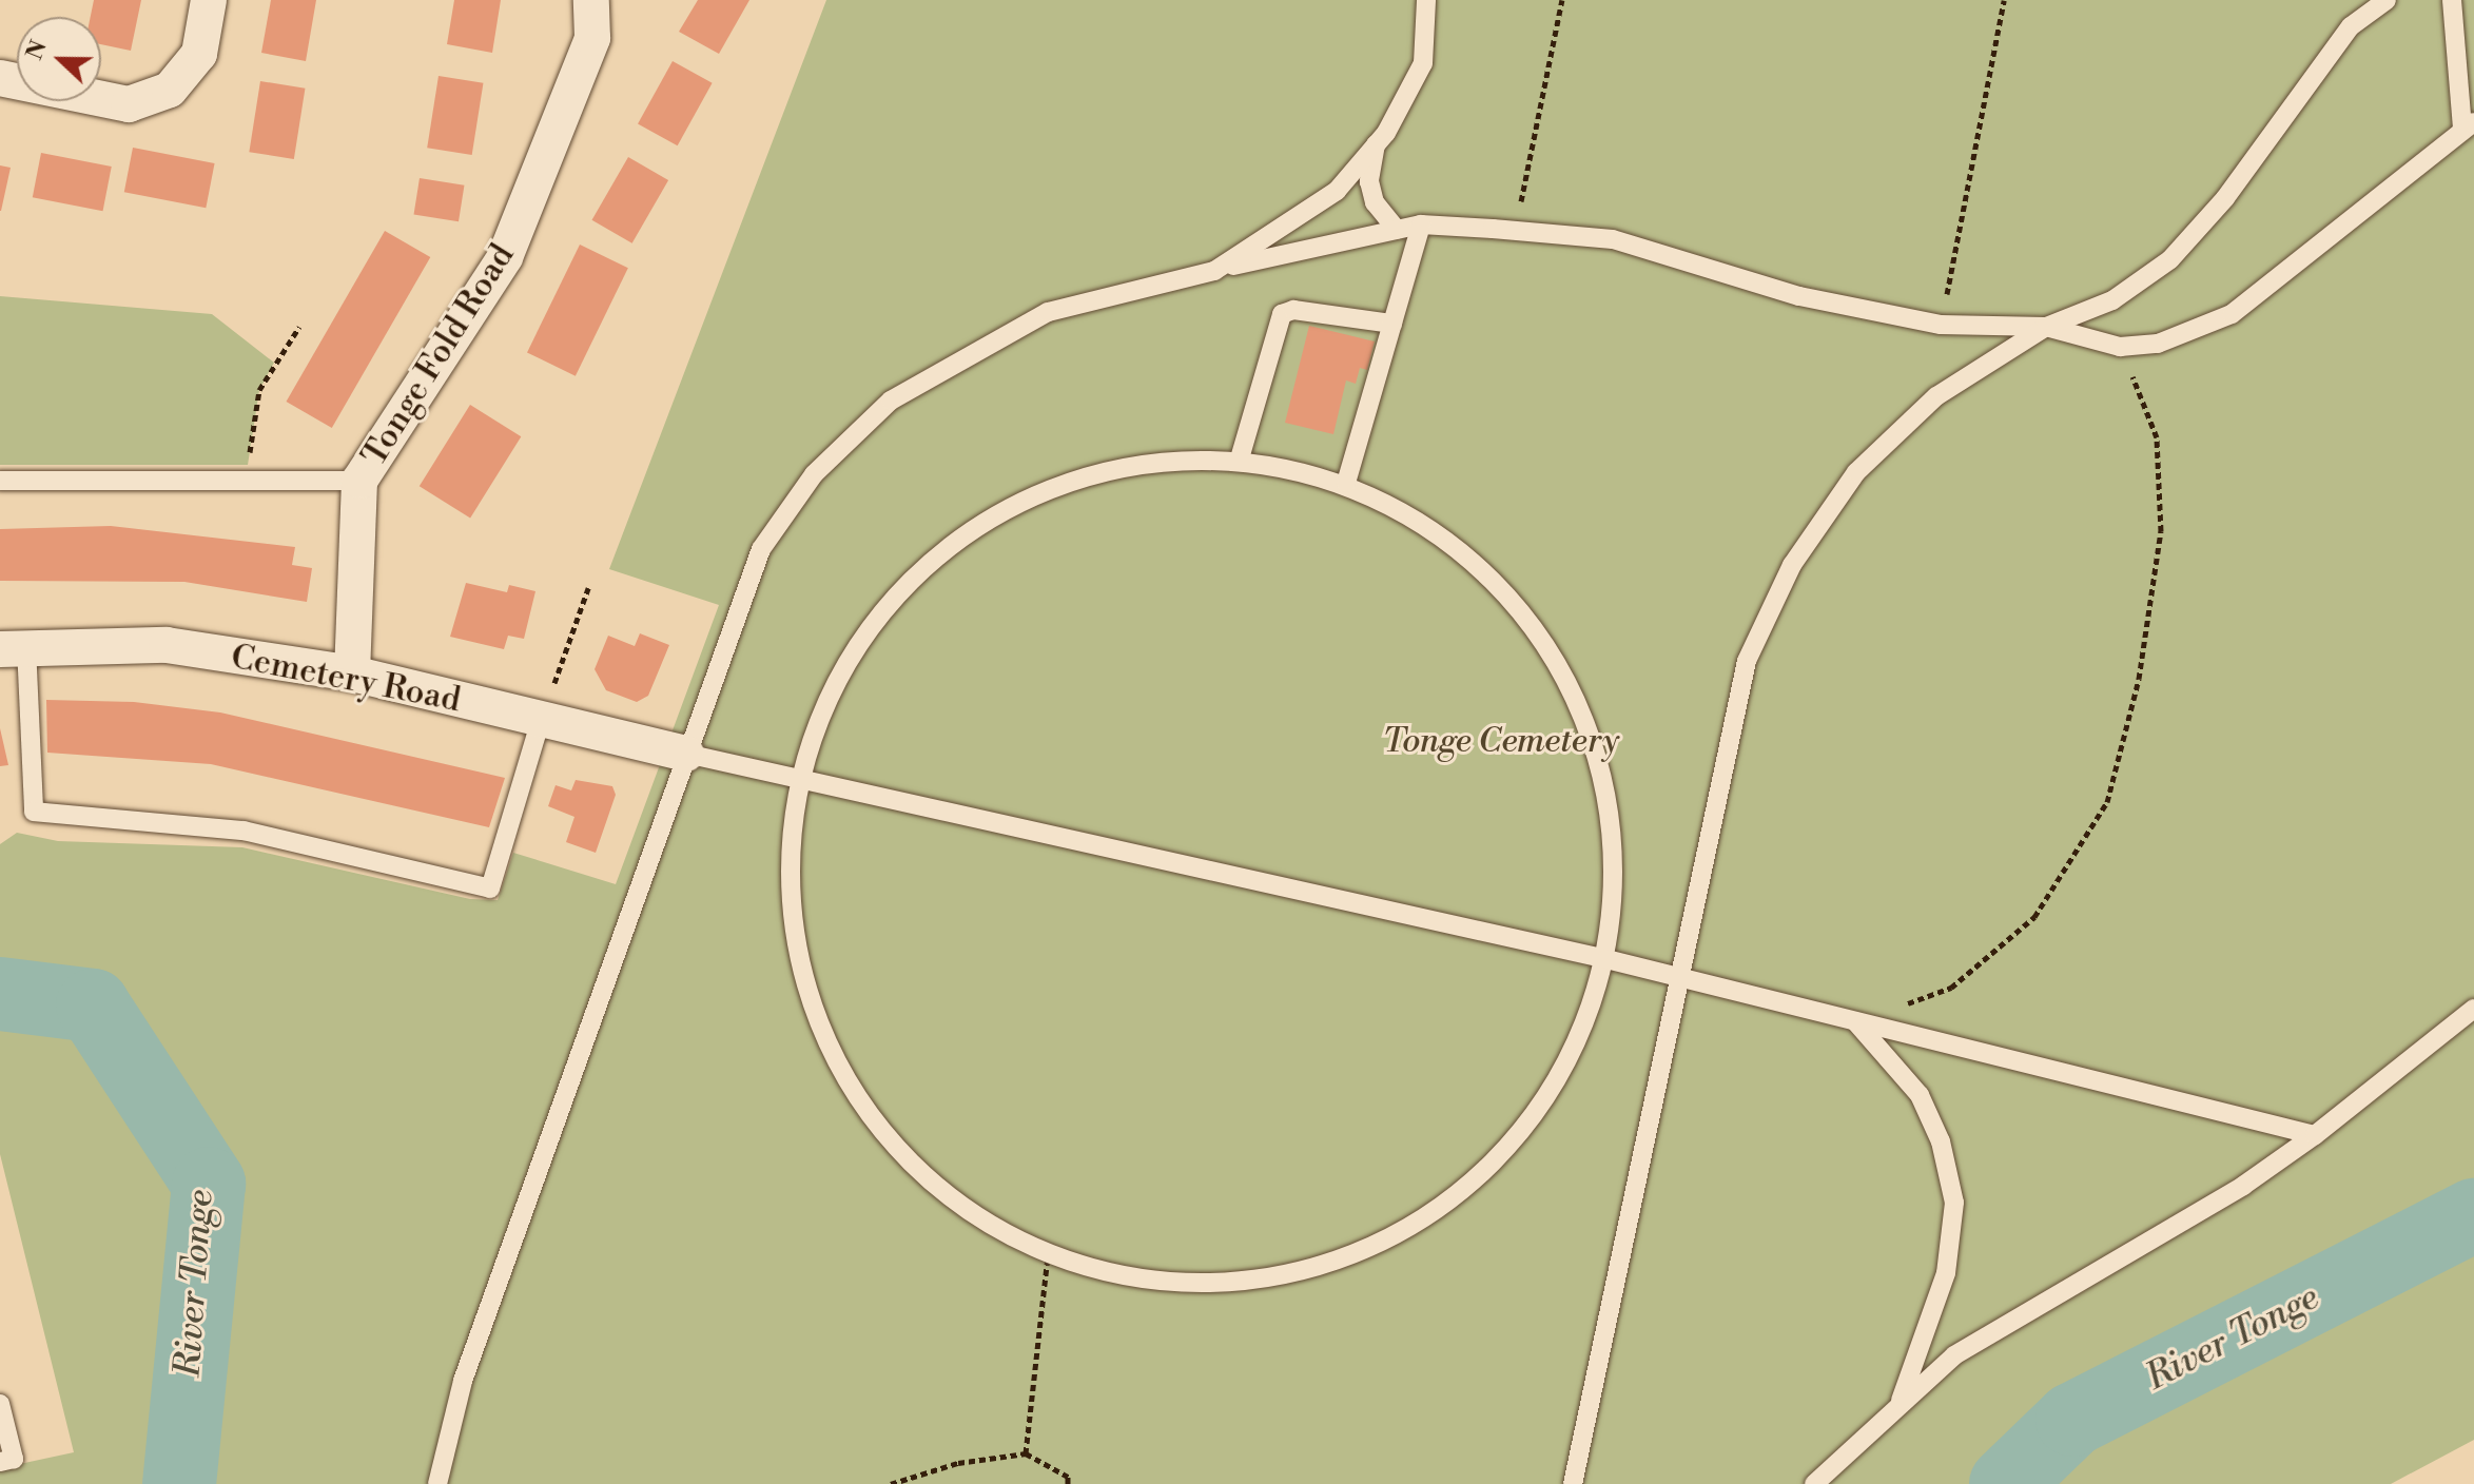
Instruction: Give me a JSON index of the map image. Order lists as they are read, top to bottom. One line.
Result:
{"streets":{"street":["Tonge Fold Road","Cemetery Road"]},"crossings":[["Tonge Fold Road","Cemetery Road"]],"water":["River Tonge"],"parks":["Tonge Cemetery"],"north":"left"}
